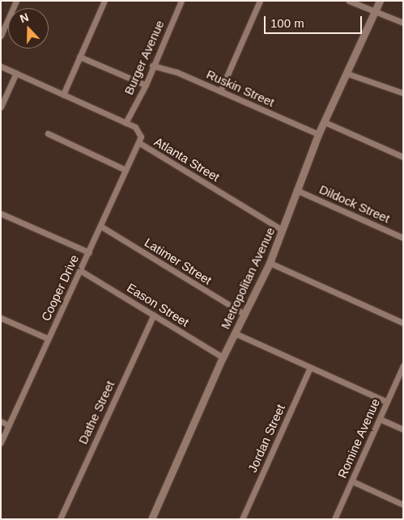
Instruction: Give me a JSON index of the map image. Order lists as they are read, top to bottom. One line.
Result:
{"streets":{"street":["Burger Avenue","Ruskin Street","Atlanta Street","Dildock Street","Latimer Street","Metropolitan Avenue","Cooper Drive","Eason Street","Dathe Street","Jordan Street","Romine Avenue"]},"crossings":[["Burger Avenue","Ruskin Street"],["Burger Avenue","Atlanta Street"],["Ruskin Street","Metropolitan Avenue"],["Atlanta Street","Metropolitan Avenue"],["Atlanta Street","Cooper Drive"],["Dildock Street","Metropolitan Avenue"],["Latimer Street","Metropolitan Avenue"],["Latimer Street","Cooper Drive"],["Metropolitan Avenue","Eason Street"],["Cooper Drive","Eason Street"],["Eason Street","Dathe Street"]],"scale_bar":"100 m","north":"top"}
